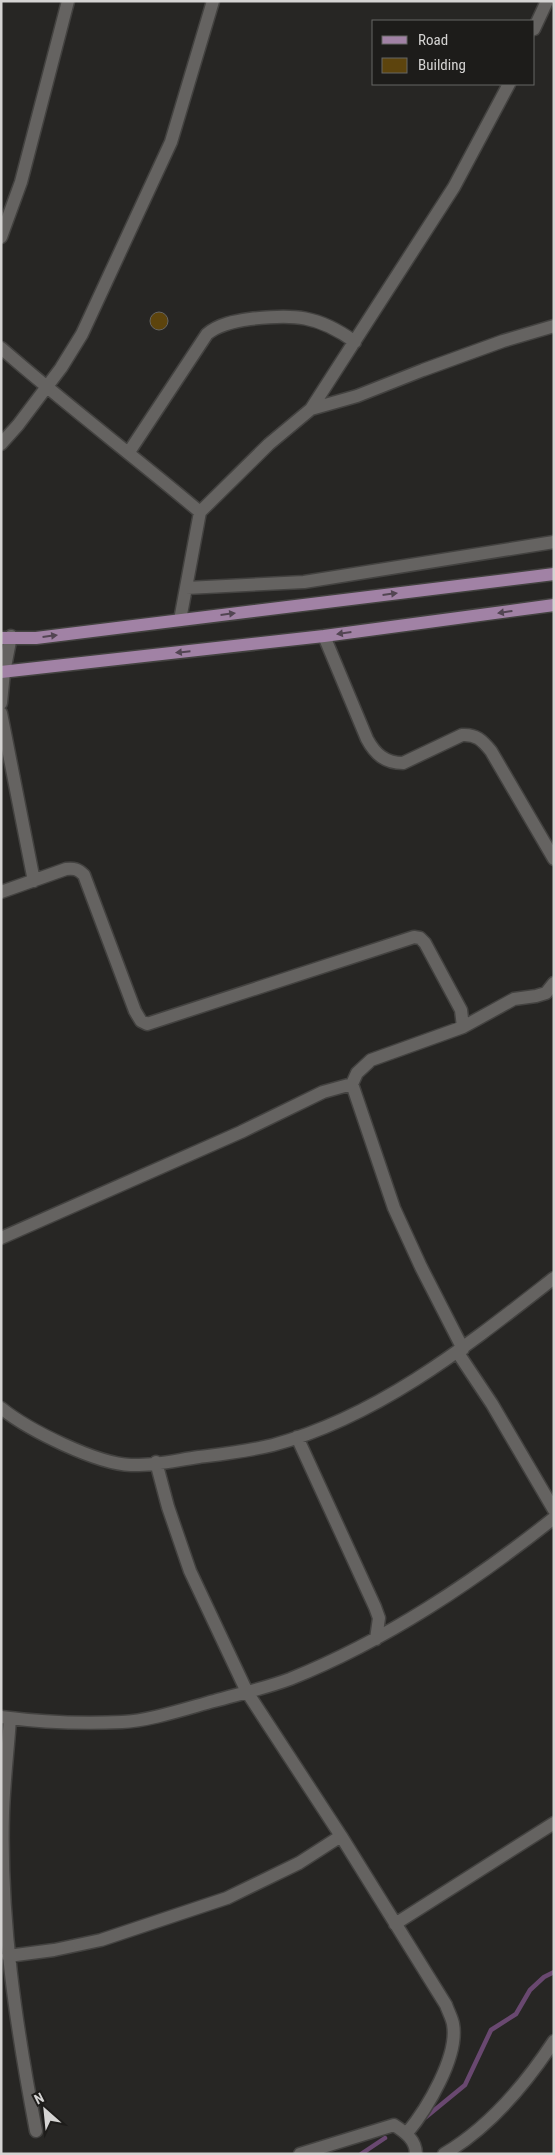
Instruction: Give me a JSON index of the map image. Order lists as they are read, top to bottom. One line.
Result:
{"legend":["Road","Building"],"north":"top left"}
